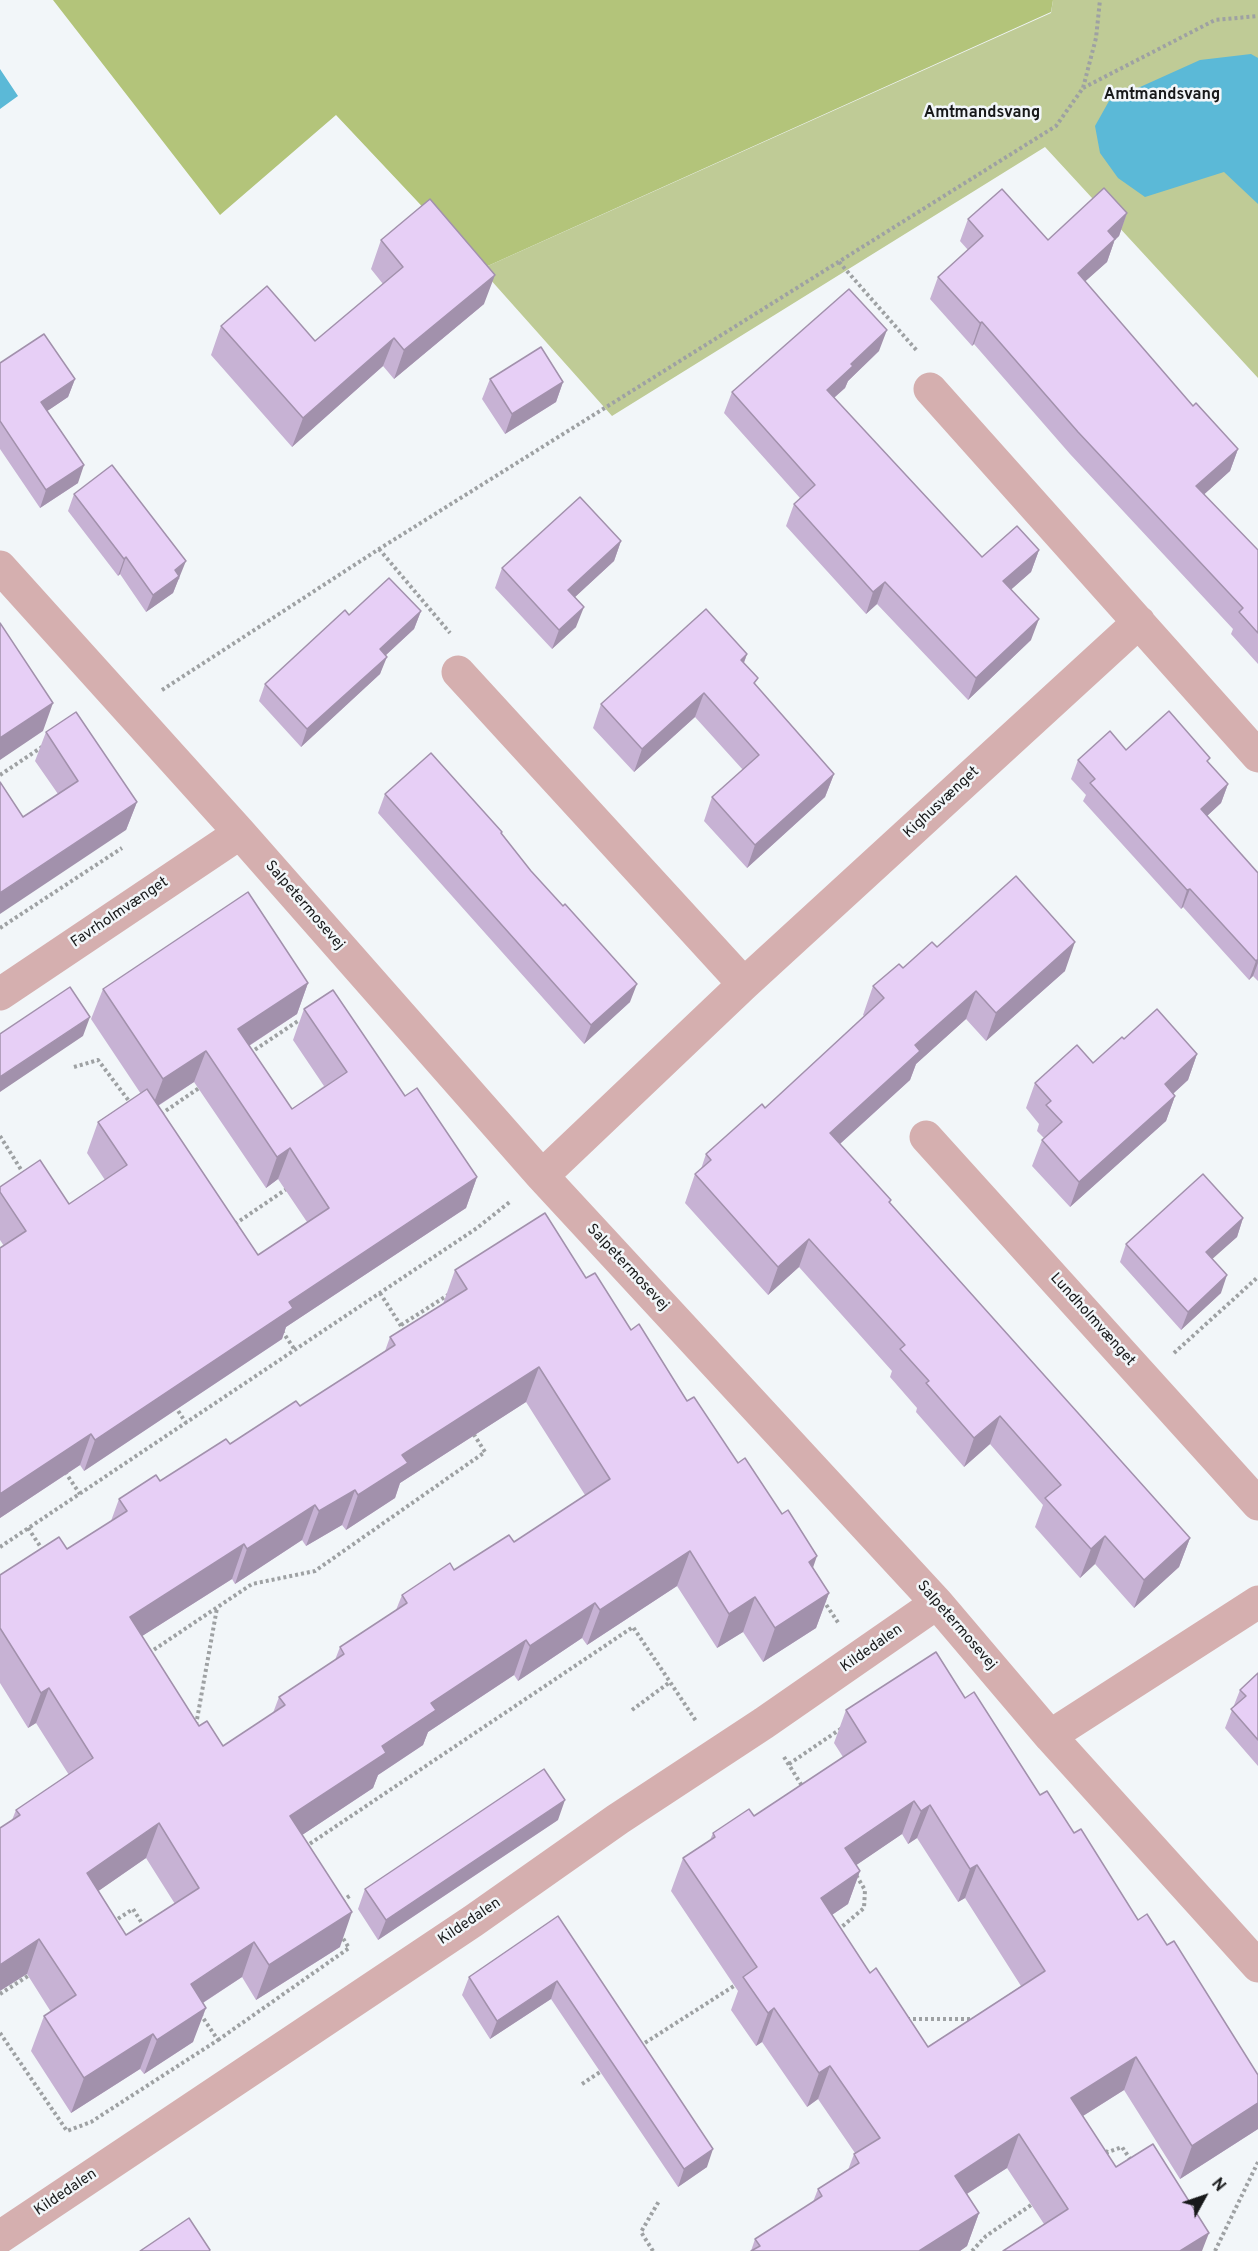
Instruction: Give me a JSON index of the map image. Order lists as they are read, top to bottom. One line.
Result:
{"streets":{"street":["Kighusvænget","Salpetermosevej","Favrholmvænget","Lundholmvænget","Kildedalen"]},"crossings":[["Kighusvænget","Salpetermosevej"],["Salpetermosevej","Favrholmvænget"],["Salpetermosevej","Kildedalen"]],"districts":["Amtmandsvang","Amtmandsvang"],"north":"top right"}
